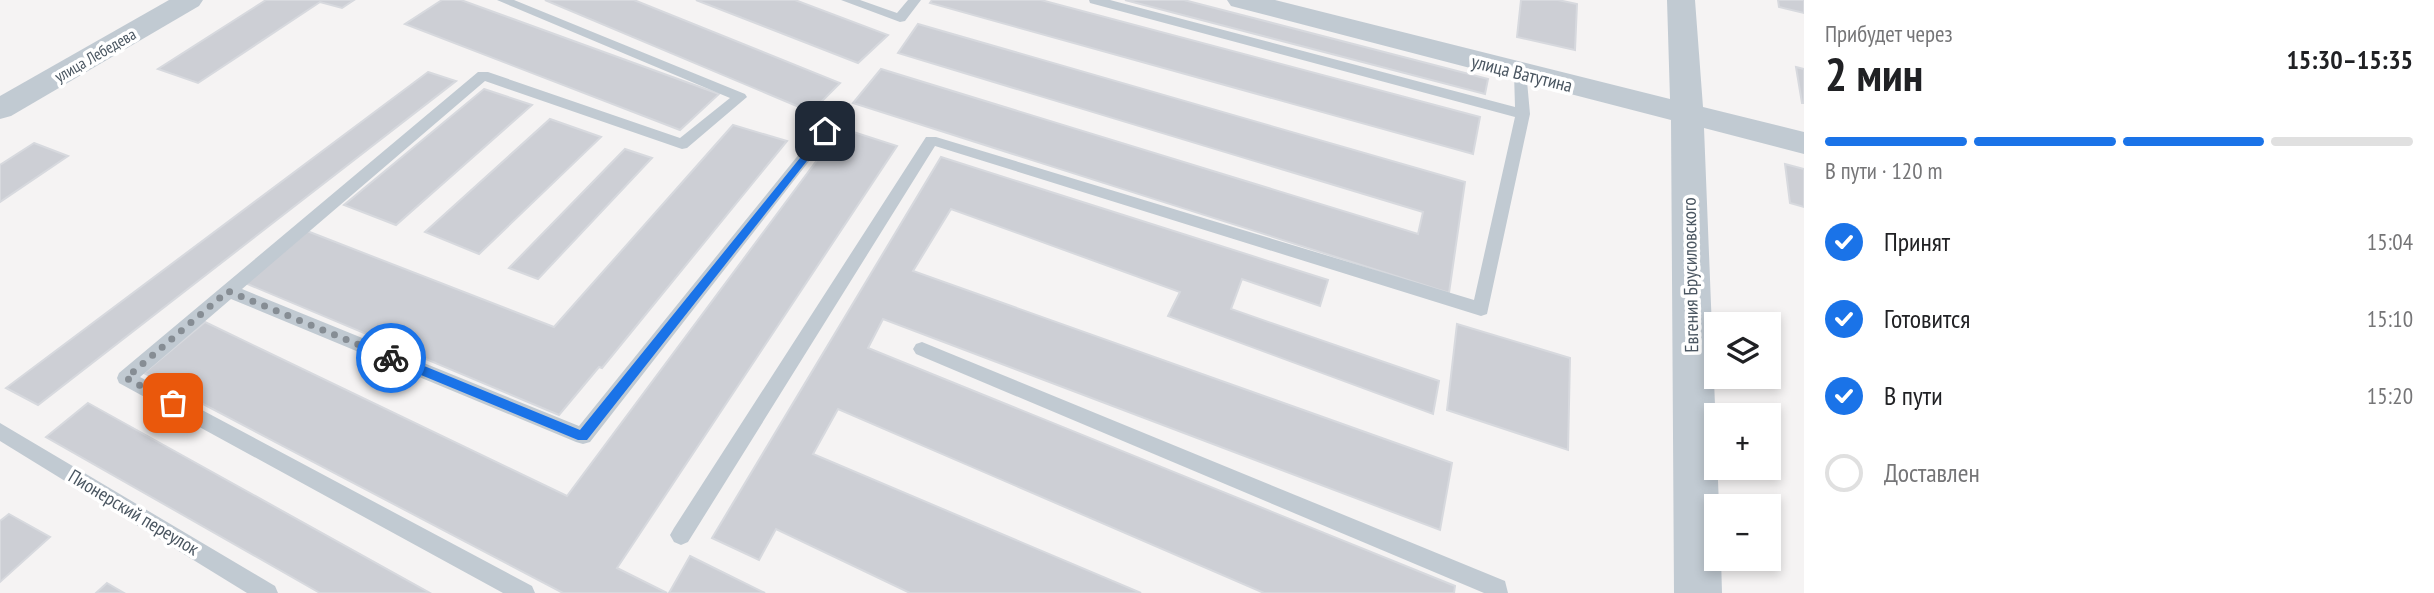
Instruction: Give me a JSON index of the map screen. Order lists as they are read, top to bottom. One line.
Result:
{"streets":{"street":["улица Лебедева","улица Ватутина","Евгения Брусиловского"],"lane":["Пионерский переулок"]},"crossings":[["улица Ватутина","Евгения Брусиловского"]],"page":{"heading":["2 мин","Прибудет через","15:30–15:35"],"bar":"В пути · 120 m","list":[["Принят","15:04"],["Готовится","15:10"],["В пути","15:20"],"Доставлен"],"map_buttons":["+","−"]}}
